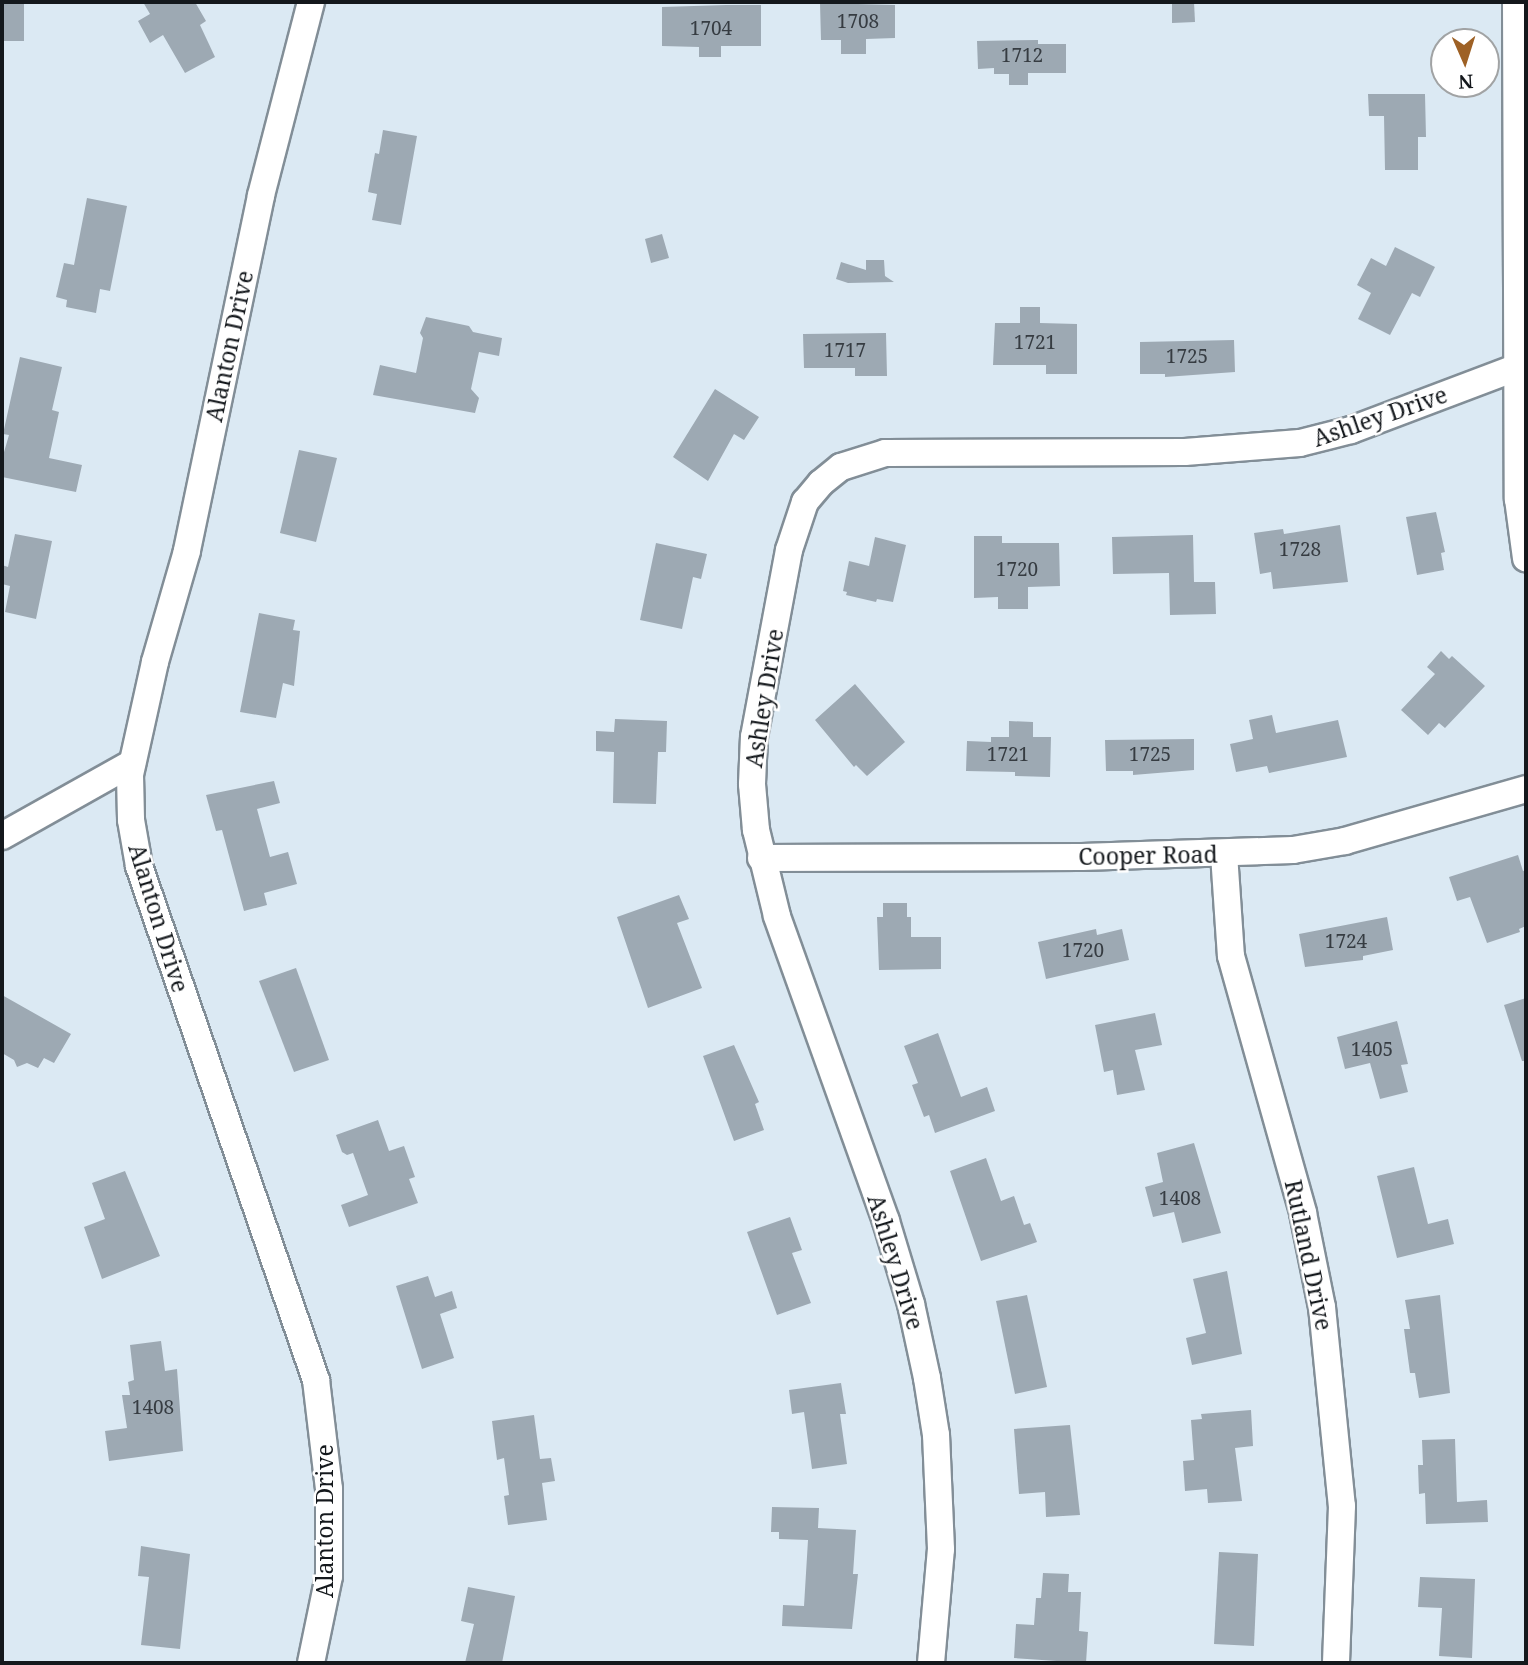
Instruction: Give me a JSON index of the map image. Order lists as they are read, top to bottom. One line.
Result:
{"streets":{"street":["Alanton Drive","Ashley Drive","Cooper Road","Rutland Drive"]},"crossings":[["Ashley Drive","Cooper Road"],["Cooper Road","Rutland Drive"]],"house_numbers":["1708","1704","1712","1721","1717","1725","1728","1720","1721","1725","1724","1720","1405","1408","1408"],"north":"bottom"}
